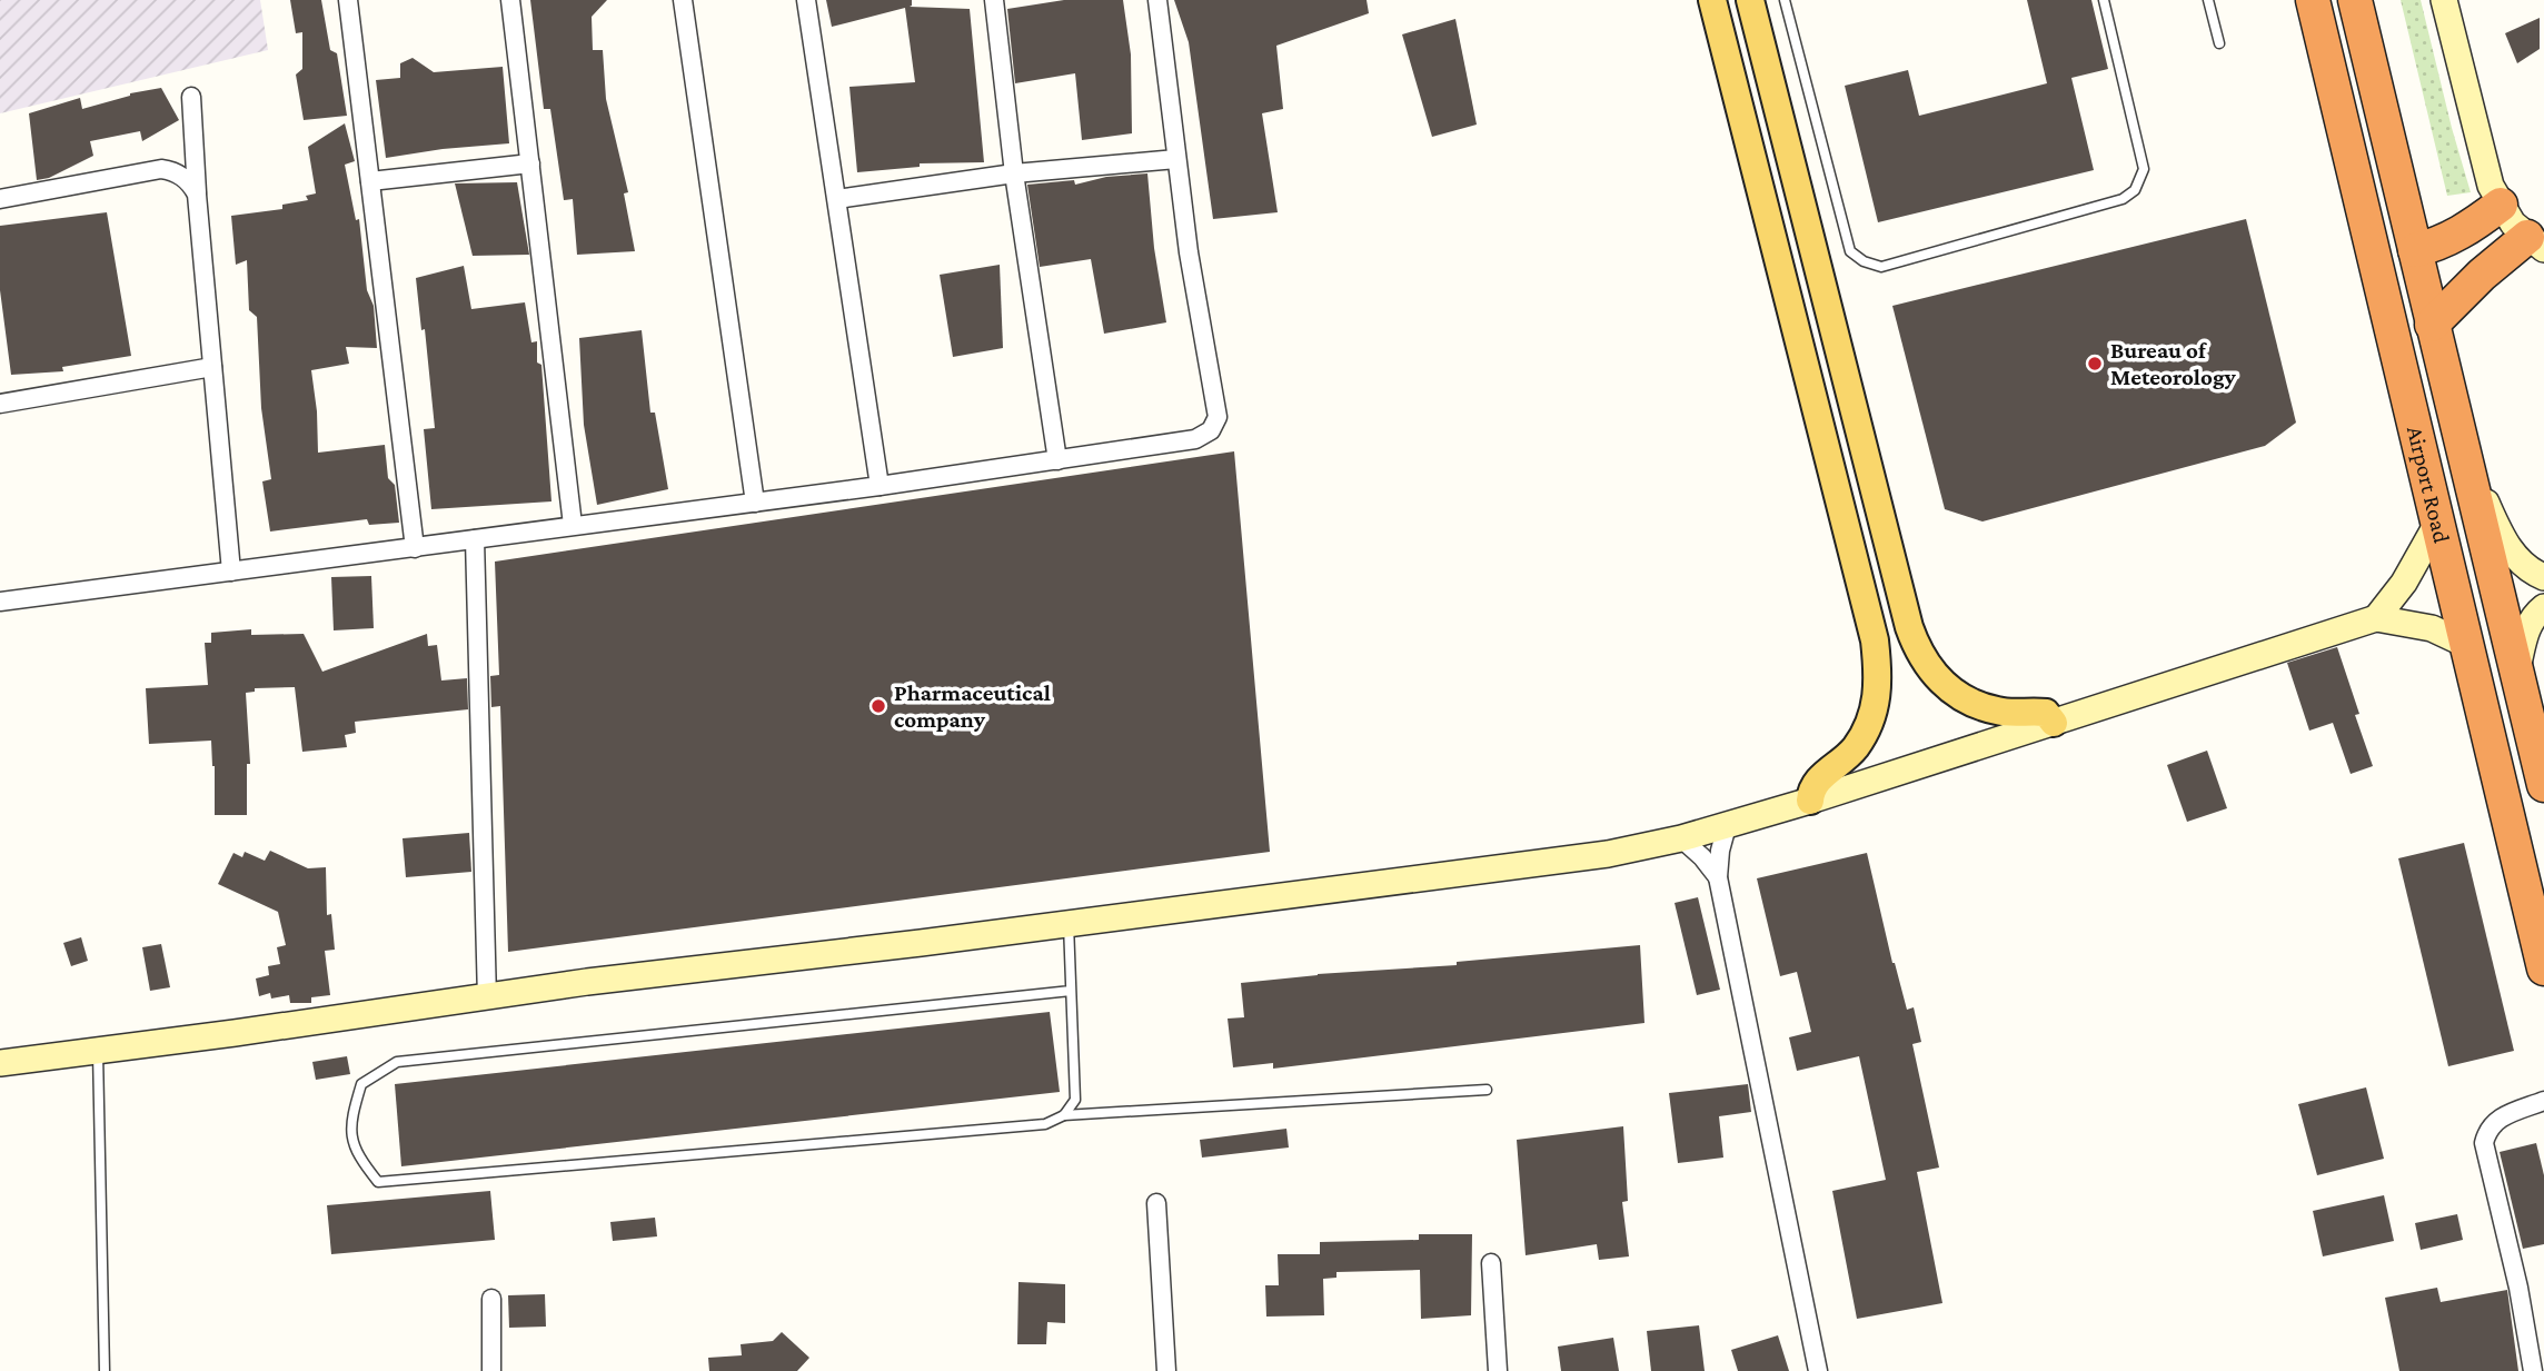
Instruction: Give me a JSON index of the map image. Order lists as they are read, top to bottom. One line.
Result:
{"streets":{"highway":["Airport Road"]},"places":["Bureau of Meteorology","Pharmaceutical company"]}
